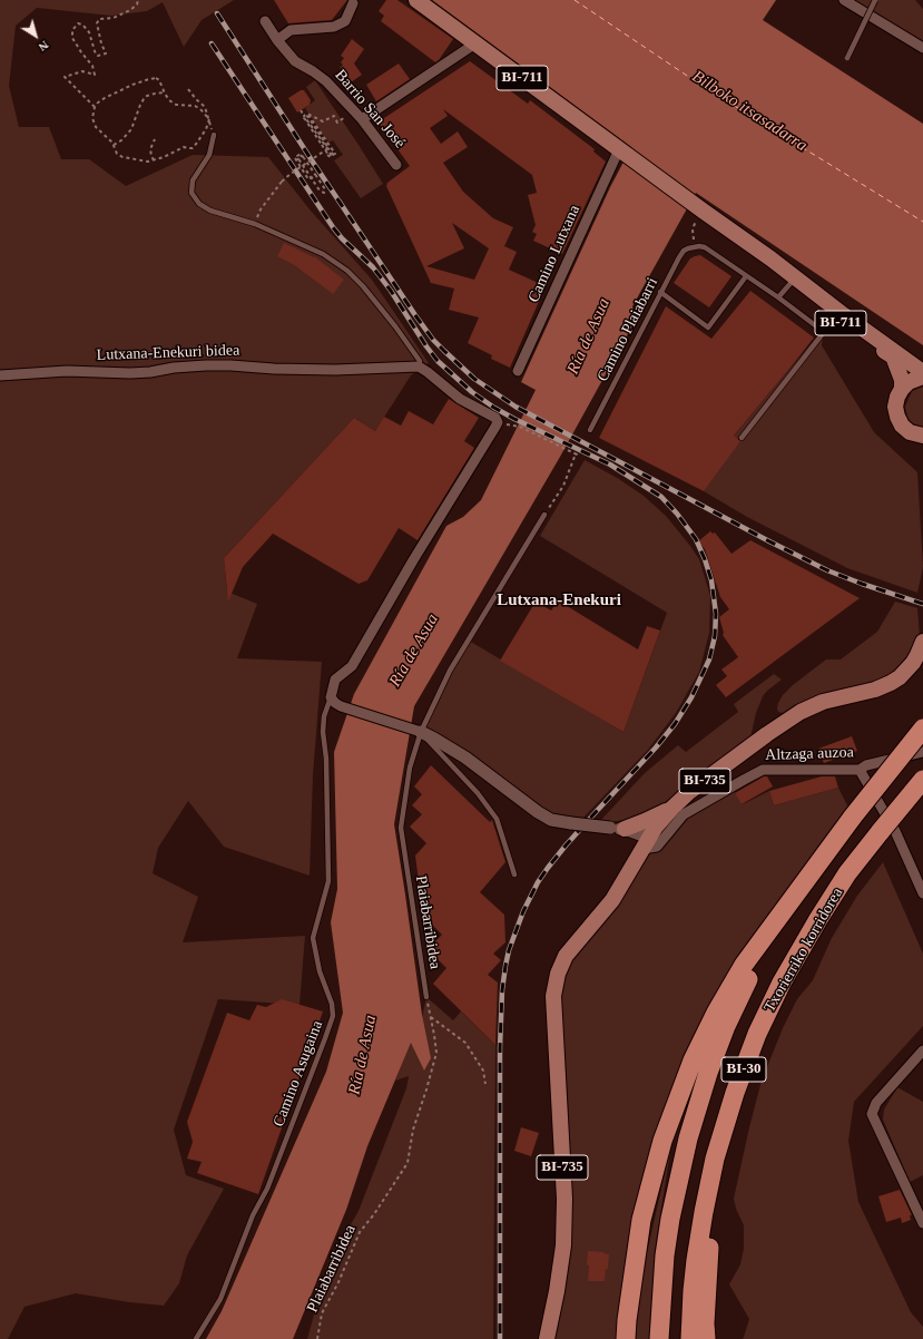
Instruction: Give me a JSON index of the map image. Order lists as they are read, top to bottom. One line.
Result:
{"streets":{"highway":["Txorierriko korridorea","BI-30"],"main road":["BI-711","BI-735"],"street":["Barrio San José","Camino Lutxana","Lutxana-Enekuri bidea","Altzaga auzoa"],"lane":["Camino Plaiabarri","Plaiabarribidea","Camino Asugaina"]},"crossings":[["BI-711","Camino Lutxana"],["Altzaga auzoa","BI-735"],["Txorierriko korridorea","BI-30"]],"districts":["Lutxana-Enekuri"],"water":["Bilboko itsasadarra","Ría de Asua"],"north":"bottom right"}
